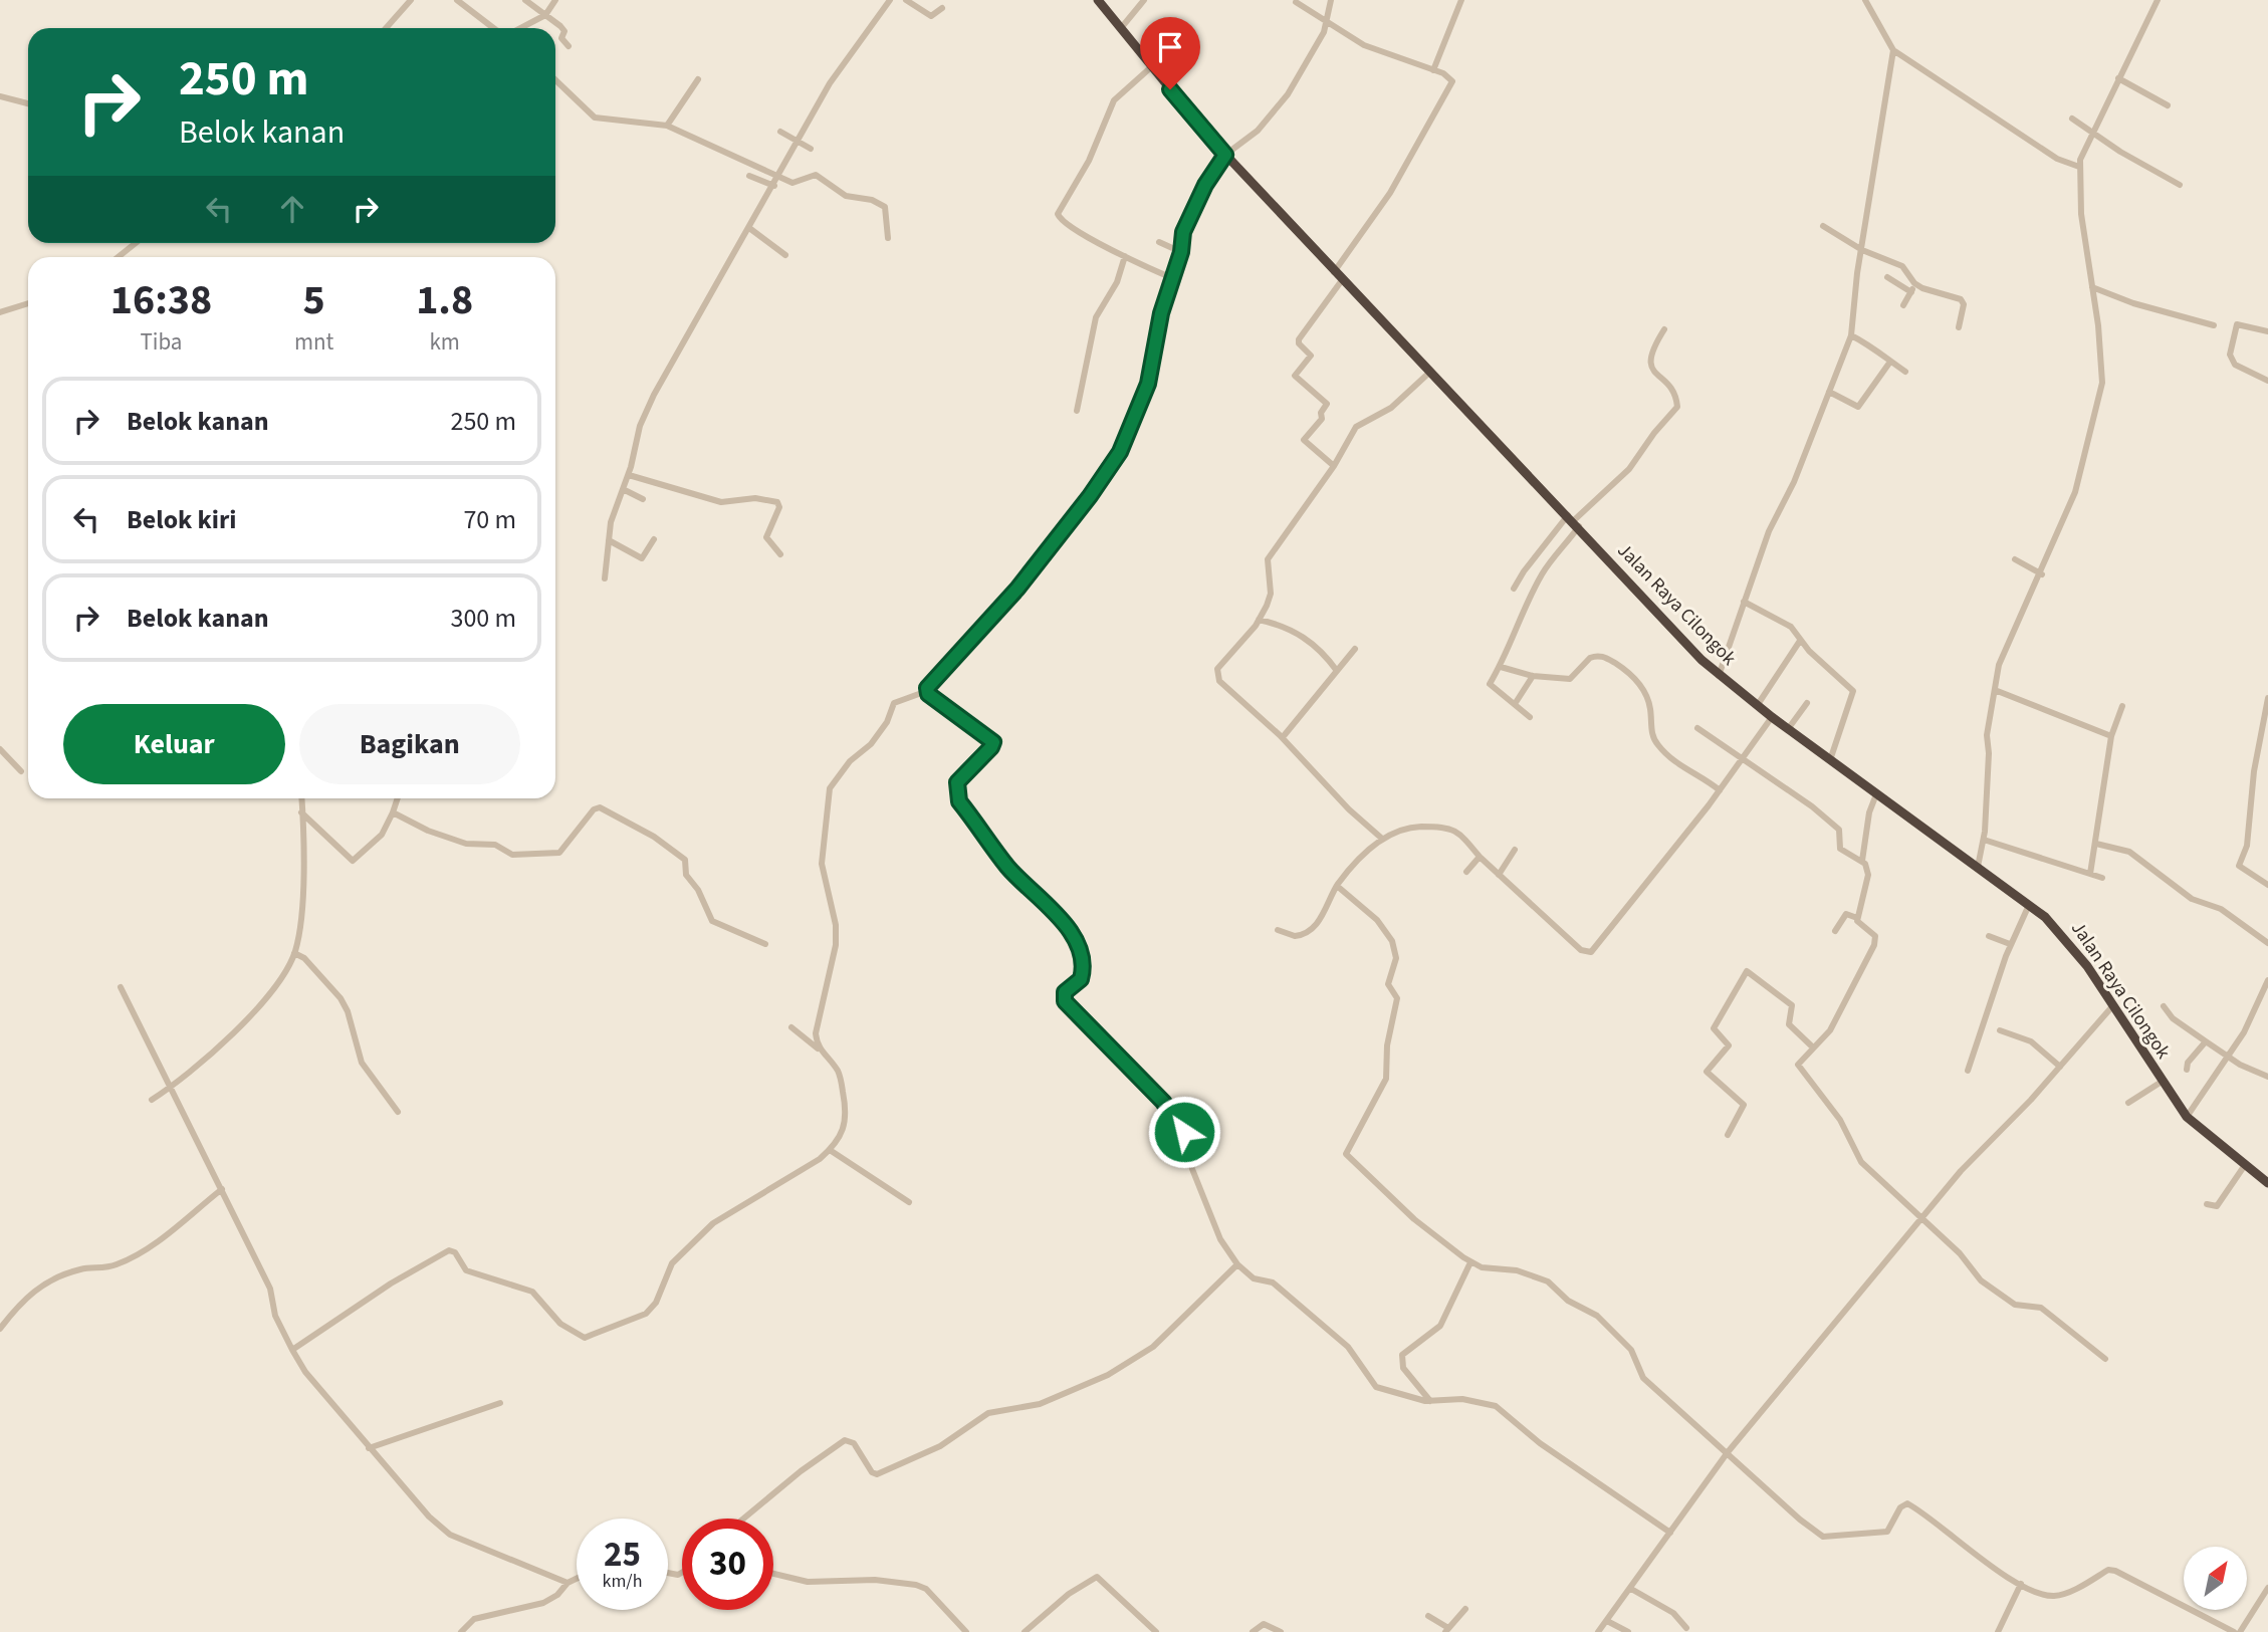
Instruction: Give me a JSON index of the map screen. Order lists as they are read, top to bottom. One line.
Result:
{"streets":{"highway":["Jalan Raya Cilongok"]},"north":"top right","page":{"turn":["250 m","Belok kanan"],"eta":["16:38","Tiba","5","mnt","1.8","km"],"list":[{"name":"Belok kanan","value":"250 m"},{"name":"Belok kiri","value":"70 m"},{"name":"Belok kanan","value":"300 m"}],"buttons":["Keluar","Bagikan"],"speed":"25 km/h","limit":"30"}}
